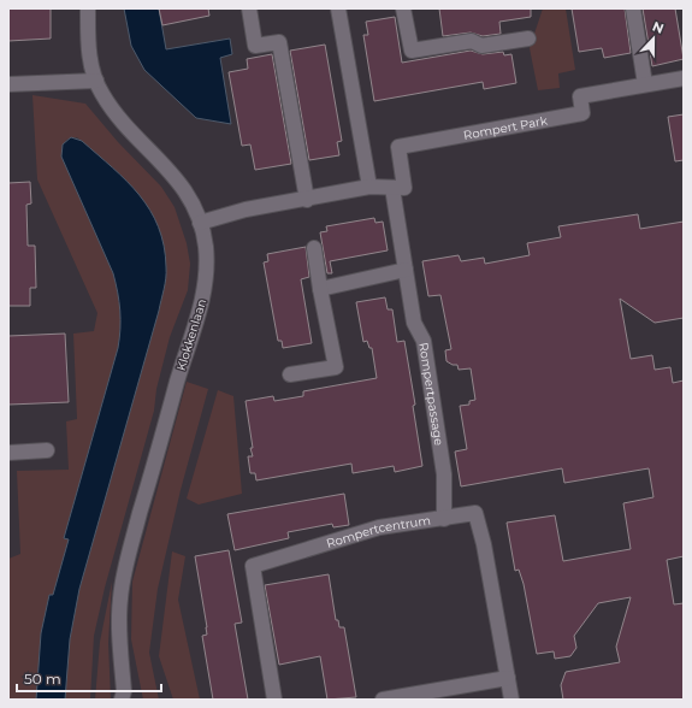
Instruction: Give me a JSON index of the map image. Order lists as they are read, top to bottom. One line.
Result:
{"streets":{"street":["Rompert Park","Klokkenlaan","Rompertpassage","Rompertcentrum"]},"crossings":[["Rompertpassage","Rompertcentrum"]],"scale_bar":"50 m","north":"top"}
